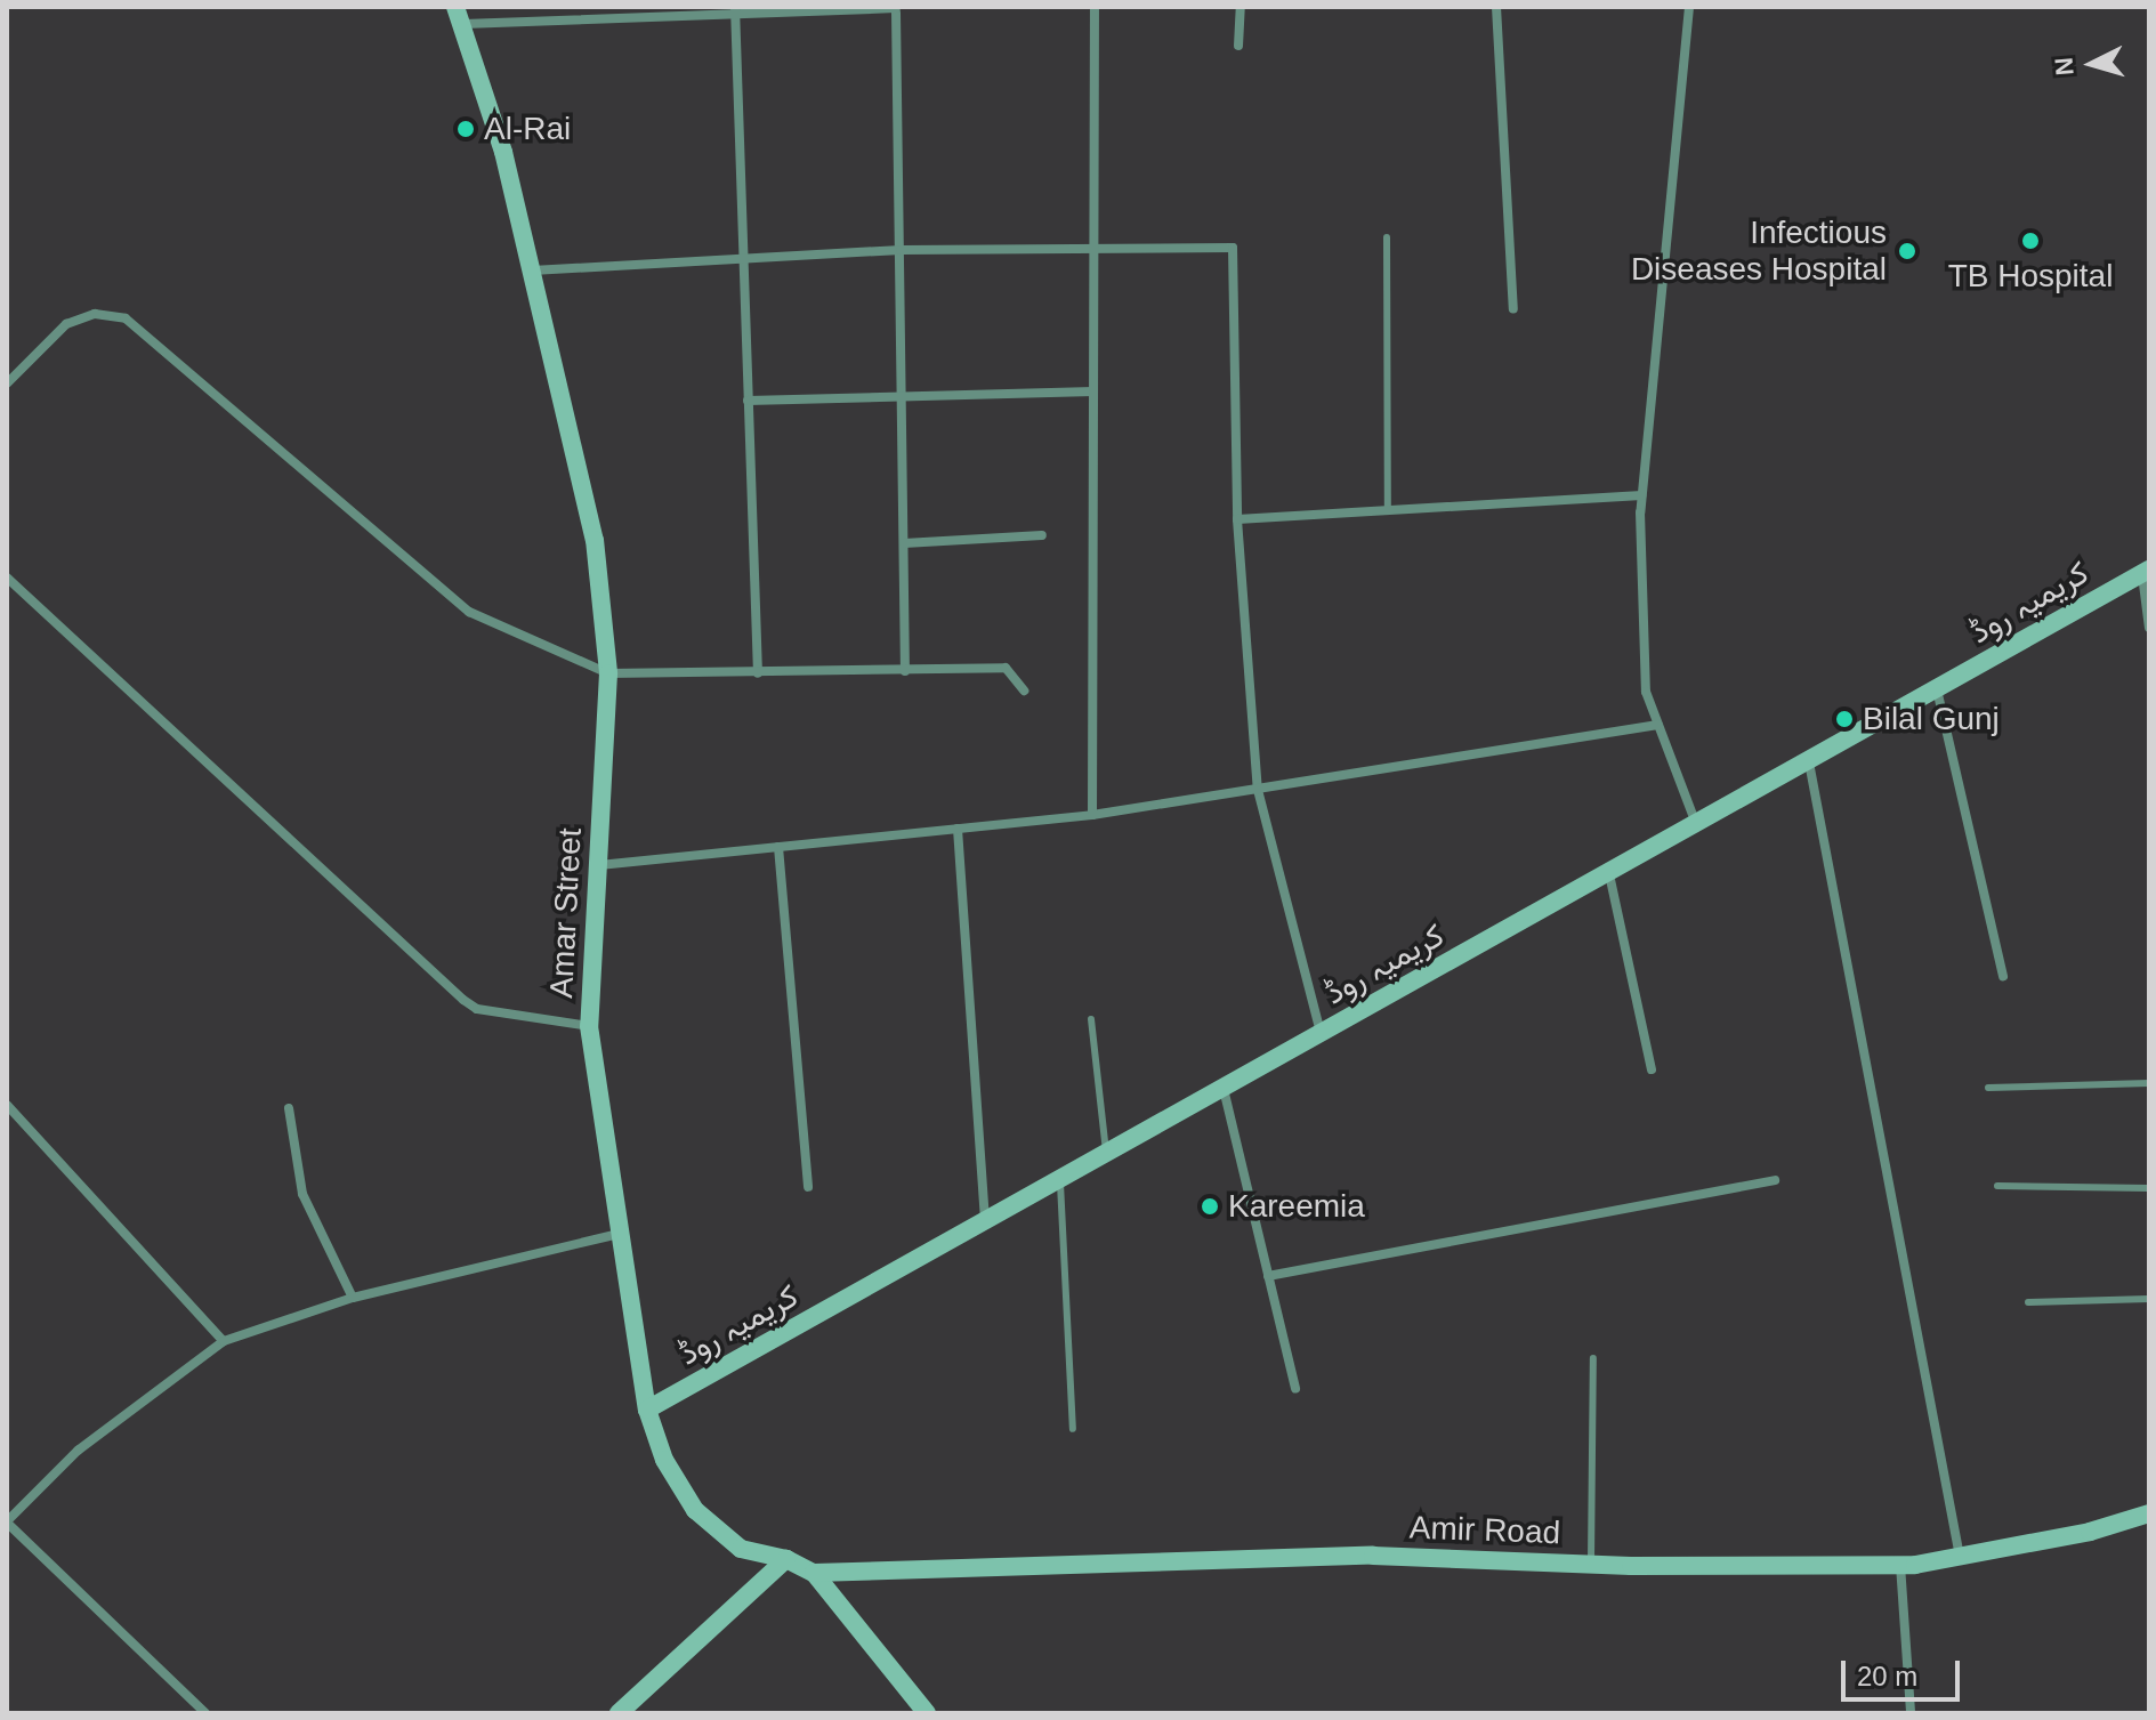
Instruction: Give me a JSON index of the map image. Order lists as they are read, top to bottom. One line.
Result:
{"streets":{"main road":["کریمیہ روڈ","Amar Street","Amir Road"]},"crossings":[["کریمیہ روڈ","Amar Street"],["Amar Street","Amir Road"]],"places":["Al-Rai","TB Hospital","Infectious Diseases Hospital","Bilal Gunj","Kareemia"],"scale_bar":"20 m","north":"left"}
